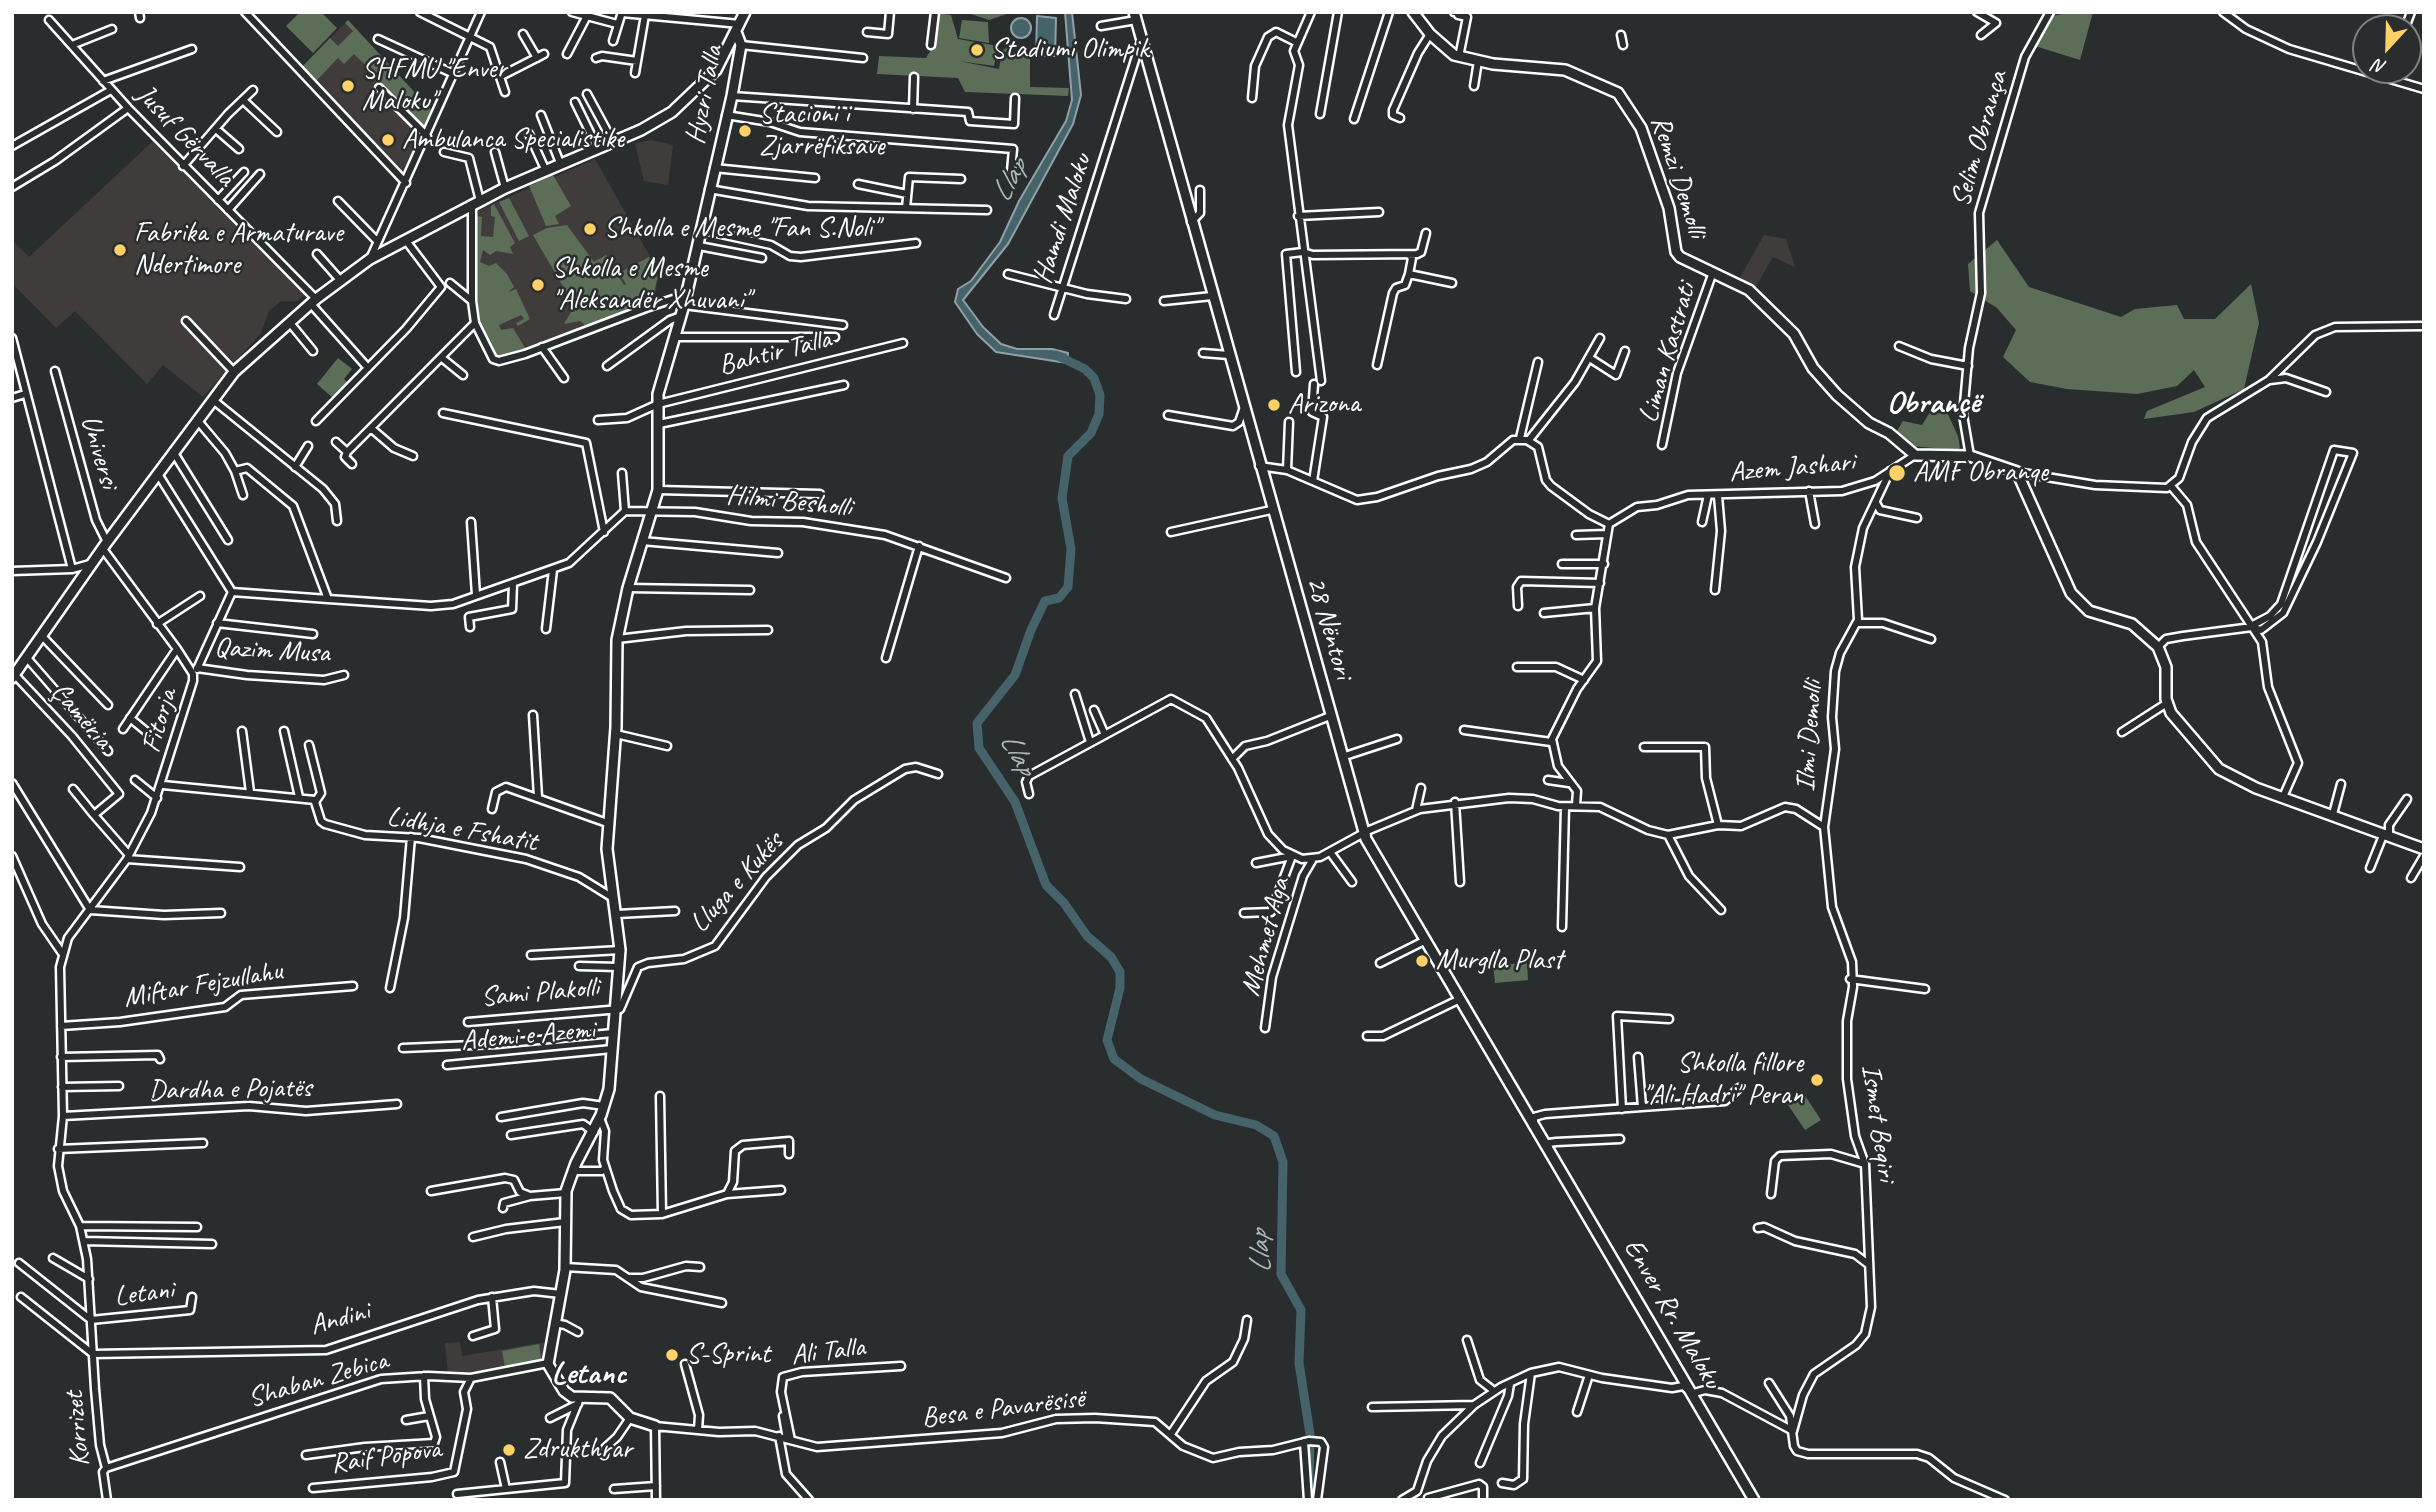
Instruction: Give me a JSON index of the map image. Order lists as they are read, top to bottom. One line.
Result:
{"streets":{"street":["Hyzri Talla","Jusuf Gërvalla","Selim Obrança","Remzi Demolli","Hamdi Maloku","Bahtir Talla","Liman Kastrati","Universi","Azem Jashari","Hilmi Besholli","28 Nëntori","Qazim Musa","Çamëria","Fitorja","Ilmi Demolli","Lidhja e Fshatit","Lluga e Kukës","Mehmet Aga","Miftar Fejzullahu","Sami Plakolli","Ademi e Azemi","Dardha e Pojatës","Ismet Beqiri","Letani","Enver Rr. Maloku","Andini","Ali Talla","Shaban Zebica","Besa e Pavarësisë","Korrizet","Raif Popova"]},"crossings":[["Hyzri Talla","Bahtir Talla"],["Hyzri Talla","Hilmi Besholli"],["Hyzri Talla","Sami Plakolli"],["Remzi Demolli","Liman Kastrati"],["Remzi Demolli","Azem Jashari"],["Hamdi Maloku","28 Nëntori"],["Universi","Fitorja"],["Hilmi Besholli","Sami Plakolli"],["28 Nëntori","Enver Rr. Maloku"],["Qazim Musa","Fitorja"],["Çamëria","Fitorja"],["Fitorja","Miftar Fejzullahu"],["Fitorja","Dardha e Pojatës"],["Fitorja","Korrizet"],["Ilmi Demolli","Ismet Beqiri"],["Lidhja e Fshatit","Sami Plakolli"],["Lluga e Kukës","Sami Plakolli"],["Sami Plakolli","Ademi e Azemi"],["Sami Plakolli","Andini"],["Sami Plakolli","Shaban Zebica"],["Dardha e Pojatës","Korrizet"],["Letani","Korrizet"],["Andini","Korrizet"],["Ali Talla","Besa e Pavarësisë"],["Shaban Zebica","Korrizet"],["Shaban Zebica","Raif Popova"]],"districts":["Obrançë","Letanc"],"water":["Llap"],"places":["Stadiumi Olimpik","SHFMU \"Enver Maloku\"","Stacioni i Zjarrëfiksave","Ambulanca Specialistike","Shkolla e Mesme \"Fan S.Noli\"","Fabrika e Armaturave Ndertimore","Shkolla e Mesme \"Aleksandër Xhuvani\"","Arizona","AMF Obranqe","Murglla Plast","Shkolla fillore \"Ali Hadri\" Peran","S-Sprint","Zdrukthrar"],"north":"bottom"}
